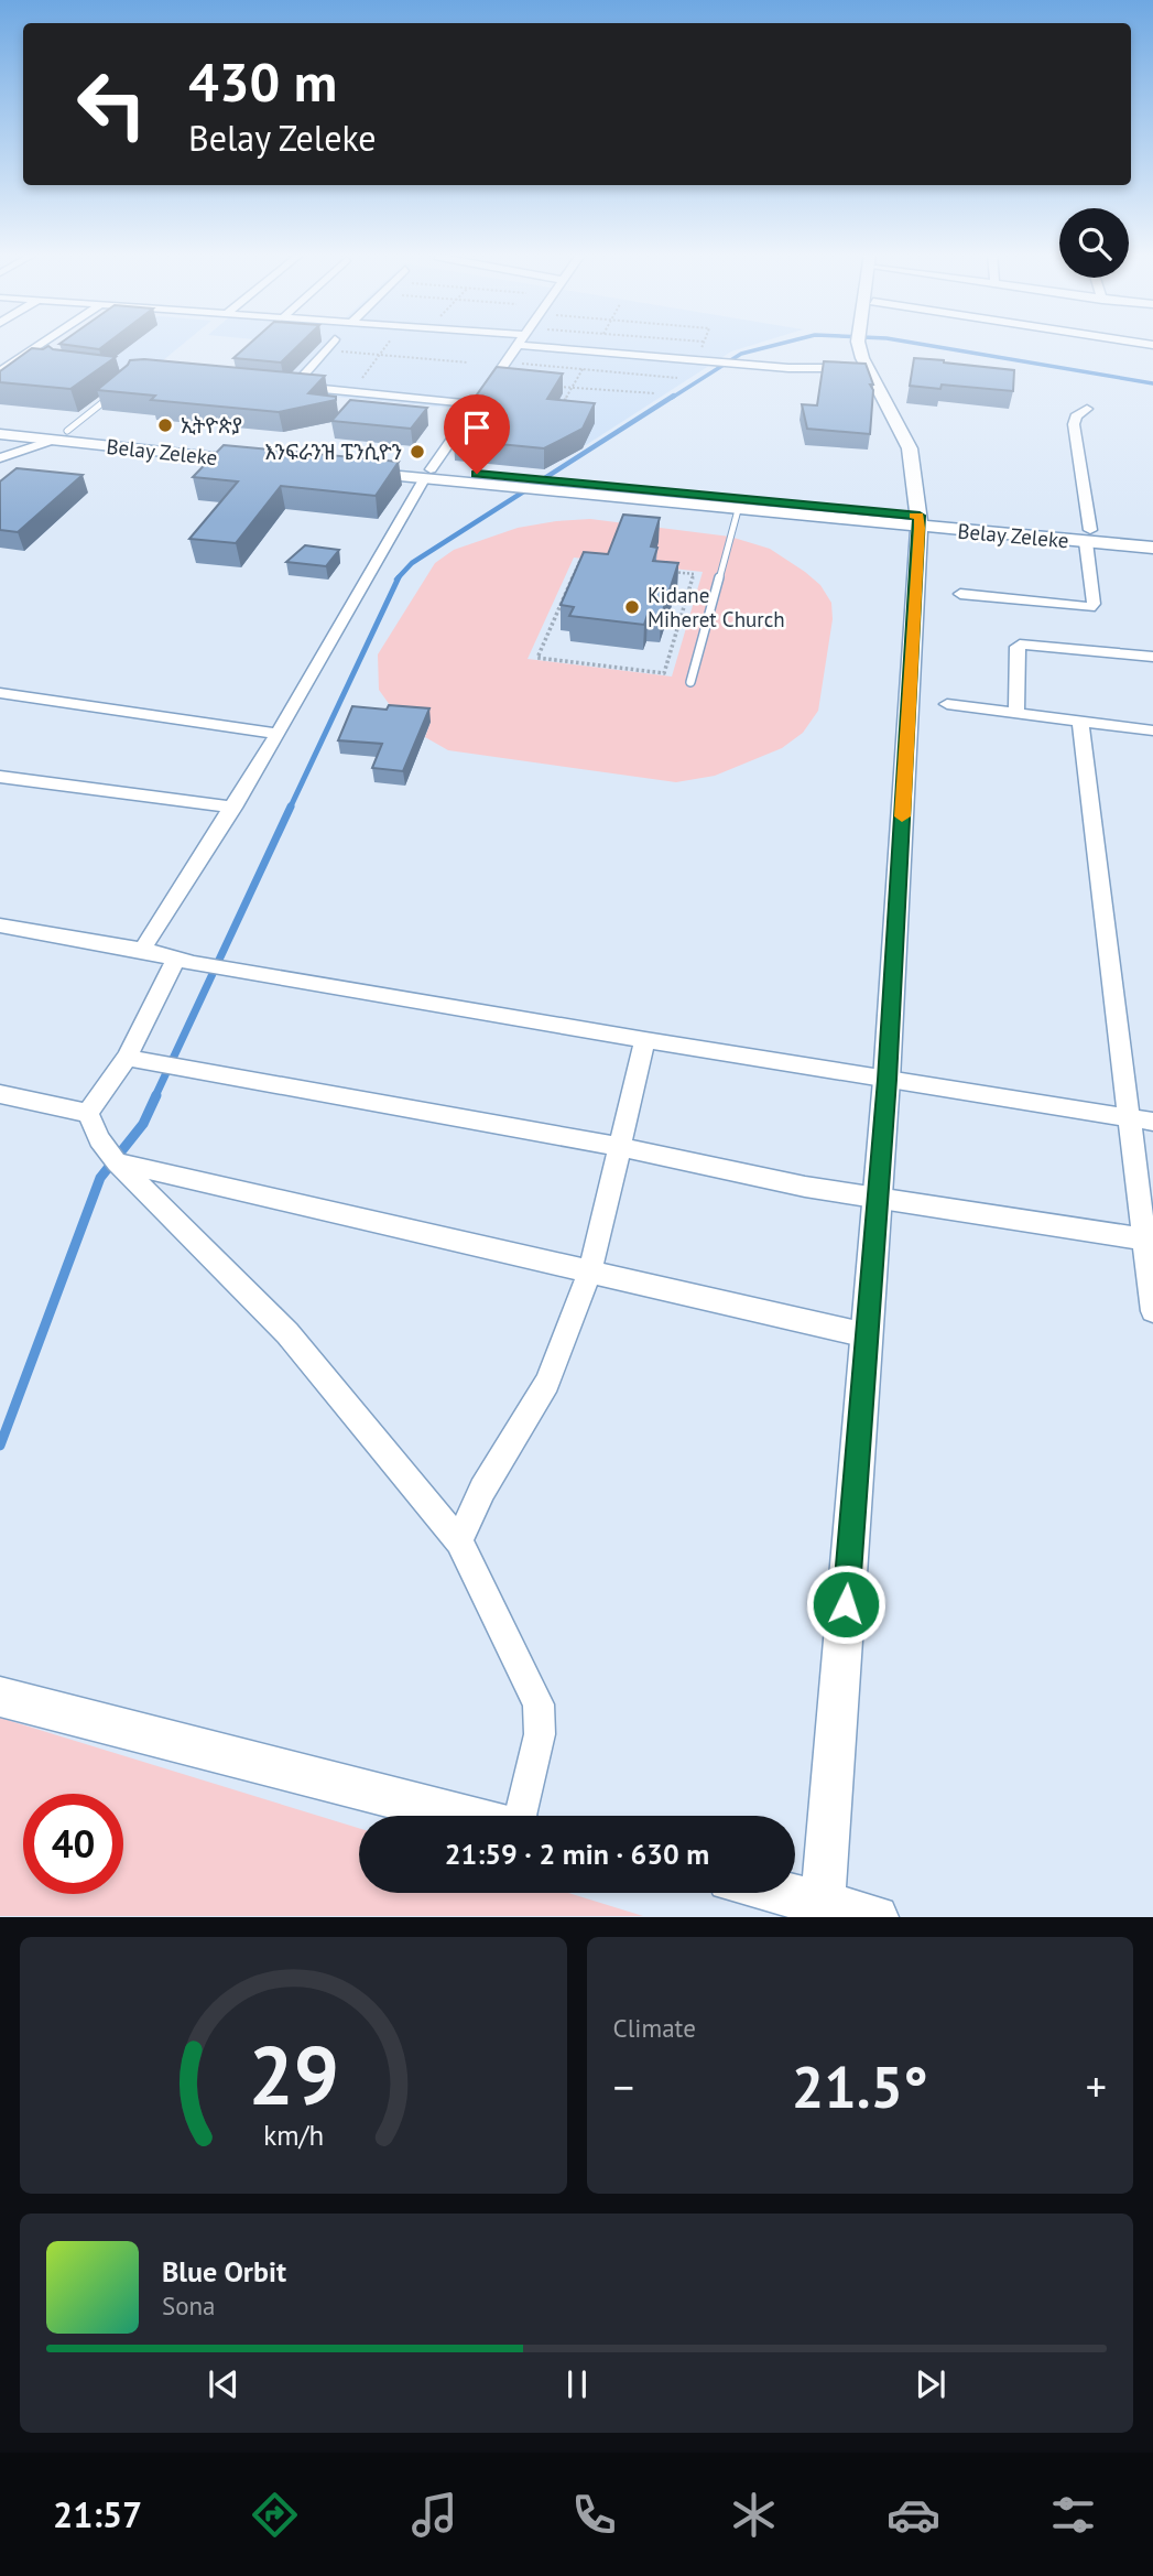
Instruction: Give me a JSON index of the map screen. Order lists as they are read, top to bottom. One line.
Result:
{"streets":{"street":["Belay Zeleke"]},"places":["ኢትዮጵያ","እንፍራንዝ ፔንሲዮን","Kidane Miheret Church"],"page":{"turn":["430 m","Belay Zeleke"],"limit":"40","trip":"21:59 · 2 min · 630 m","tile":"Climate","heat":["−","21.5°","+"],"song":["Blue Orbit","Sona"],"tabs":"21:57","gauge":["29","km/h"]}}
